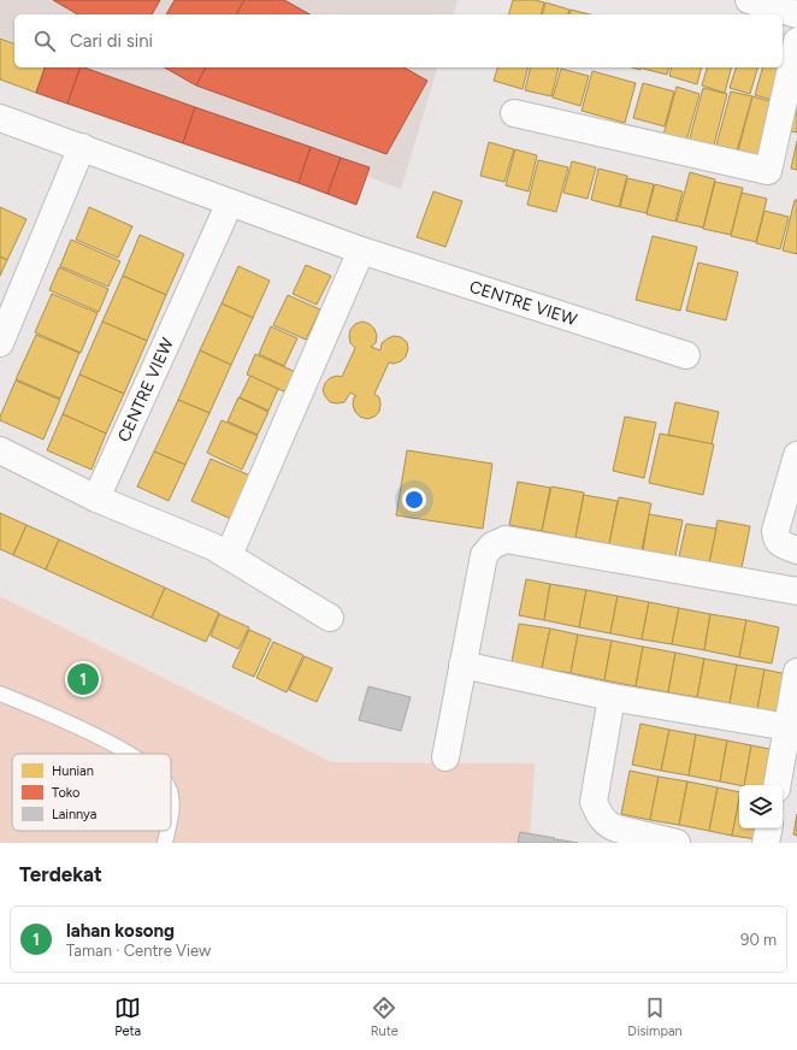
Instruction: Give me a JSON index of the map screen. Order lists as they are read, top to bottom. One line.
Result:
{"streets":{"street":["CENTRE VIEW"]},"legend":["Hunian","Toko","Lainnya"],"page":{"search":"Cari di sini","pins":"1","heading":"Terdekat","list":[{"mark":"1","name":"lahan kosong","note":"Taman · Centre View","value":"90 m"}],"nav":["Peta","Rute","Disimpan"]}}
